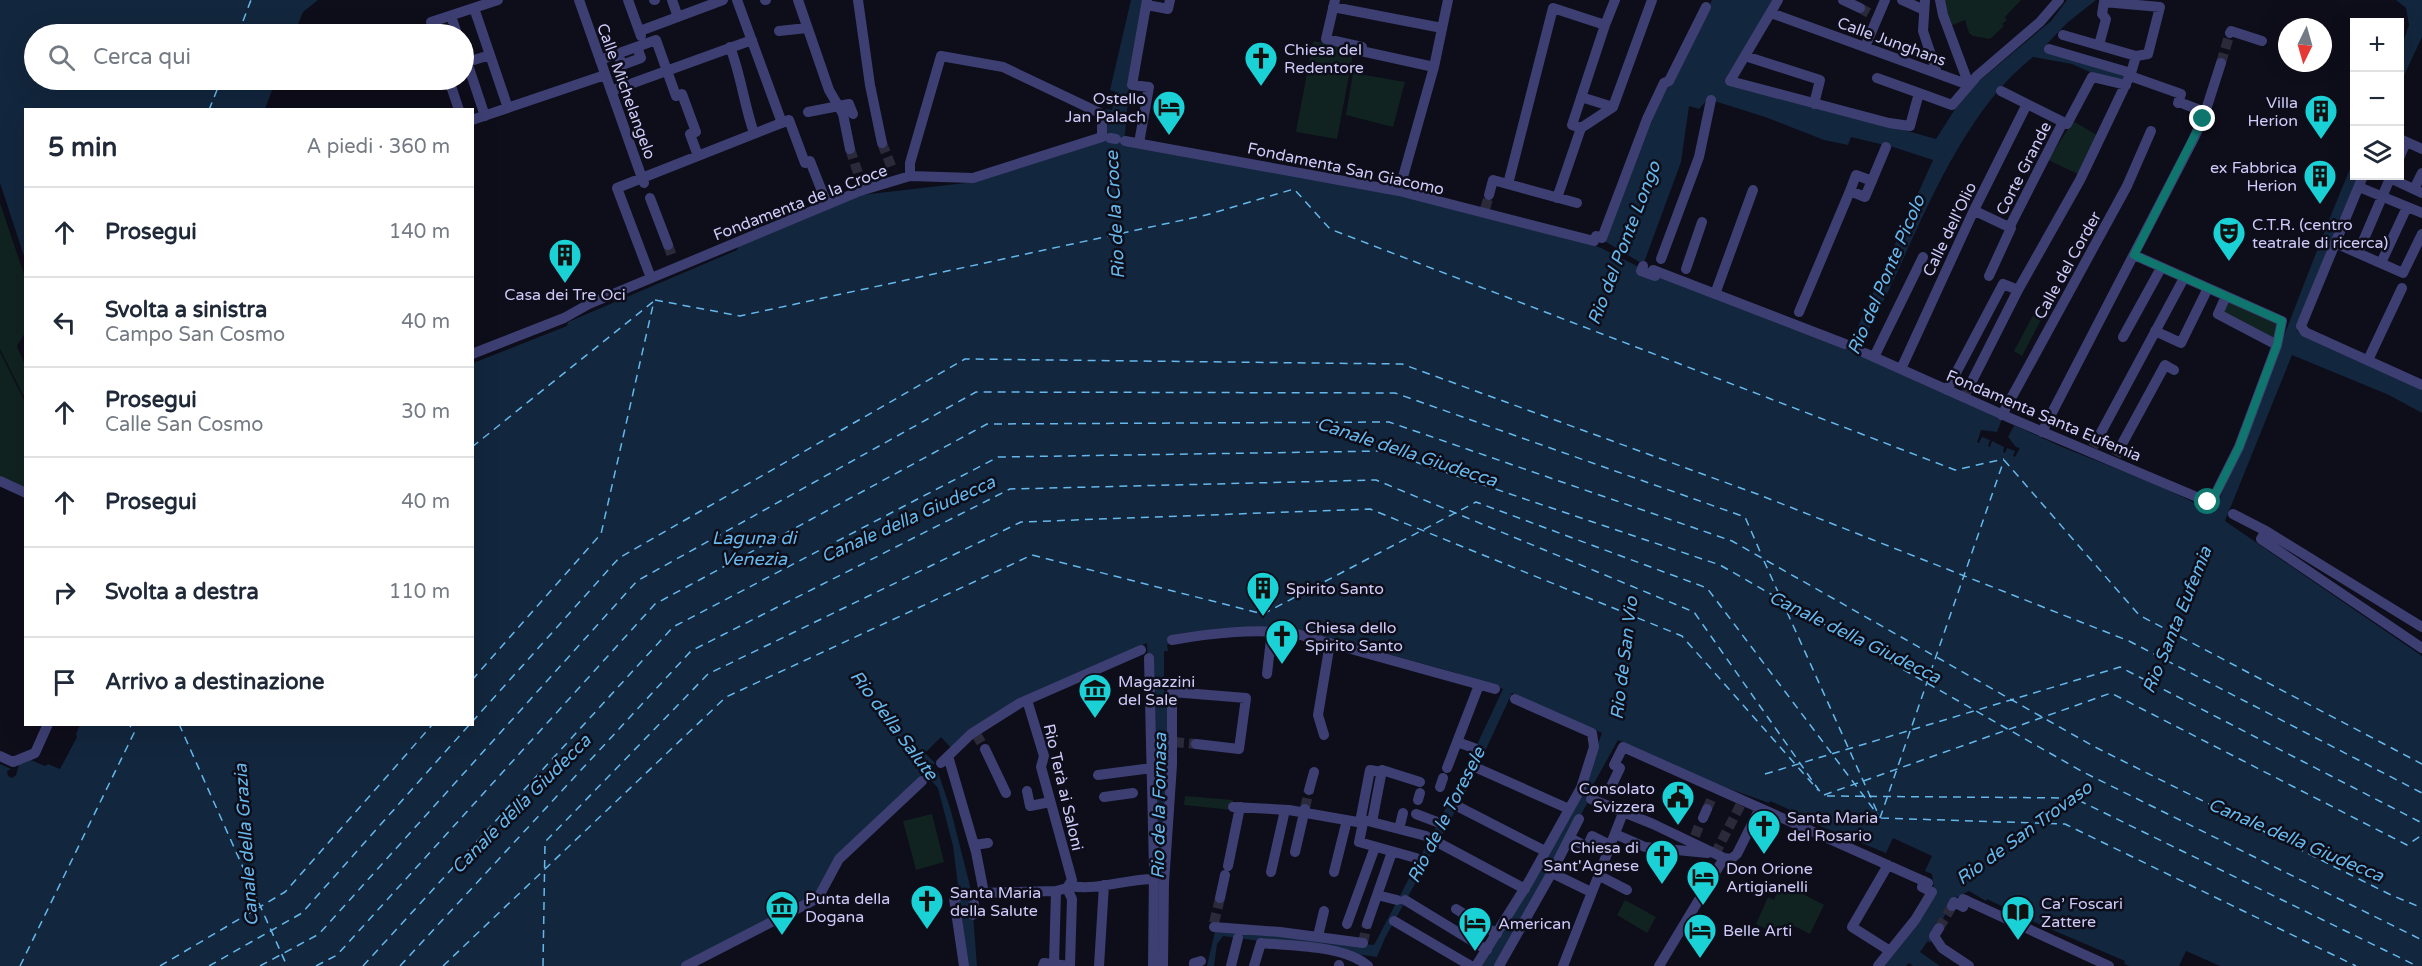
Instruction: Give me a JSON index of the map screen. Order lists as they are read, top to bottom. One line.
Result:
{"streets":{"street":["Calle Junghans","Calle Michelangelo","Fondamenta San Giacomo","Corte Grande","Fondamenta de la Croce","Calle dell'Olio","Calle del Corder","Fondamenta Santa Eufemia","Rio Terà ai Saloni"]},"crossings":[["Calle Michelangelo","Fondamenta de la Croce"],["Fondamenta San Giacomo","Fondamenta de la Croce"],["Calle dell'Olio","Fondamenta Santa Eufemia"],["Calle del Corder","Fondamenta Santa Eufemia"]],"water":["Rio de la Croce","Rio del Ponte Longo","Rio del Ponte Picolo","Canale della Giudecca","Laguna di Venezia","Rio Santa Eufemia","Rio de San Vio","Rio della Salute","Rio de la Fornasa","Rio de le Toresele","Rio de San Trovaso","Canale della Grazia"],"places":{"church":["Chiesa del Redentore","Chiesa dello Spirito Santo","Santa Maria del Rosario","Chiesa di Sant'Agnese","Santa Maria della Salute"],"hotel":["Ostello Jan Palach","Don Orione Artigianelli","American","Belle Arti"],"building":["Villa Herion","ex Fabbrica Herion","Casa dei Tre Oci","Spirito Santo"],"theatre":["C.T.R. (centro teatrale di ricerca)"],"museum":["Magazzini del Sale","Punta della Dogana"],"public building":["Consolato Svizzera"],"library":["Ca’ Foscari Zattere"]},"north":"bottom","page":{"map_buttons":["+","−"],"search":"Cerca qui","heading":["5 min","A piedi · 360 m"],"list":[["Prosegui","140 m"],["Svolta a sinistra","Campo San Cosmo","40 m"],["Prosegui","Calle San Cosmo","30 m"],["Prosegui","40 m"],["Svolta a destra","110 m"],"Arrivo a destinazione"]}}
